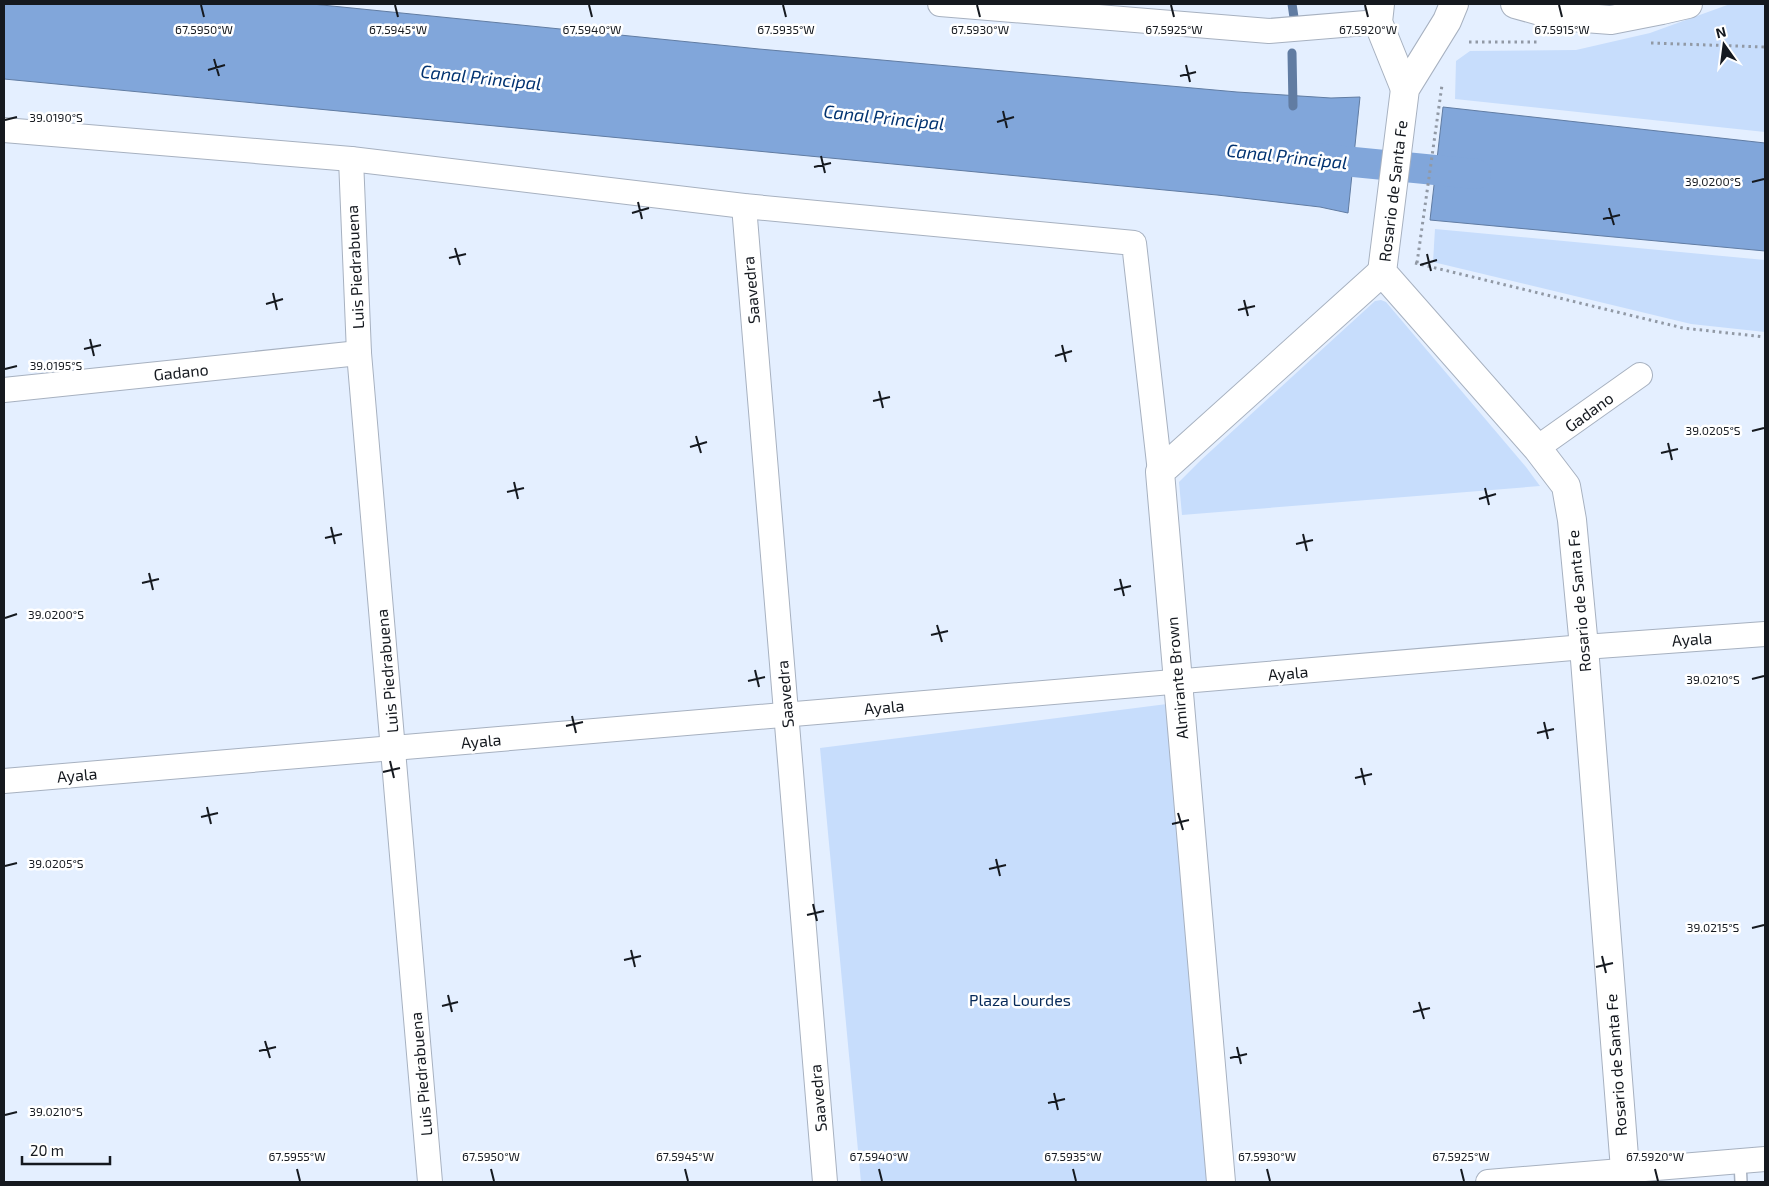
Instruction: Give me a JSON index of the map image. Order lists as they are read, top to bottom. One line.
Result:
{"streets":{"street":["Rosario de Santa Fe","Luis Piedrabuena","Saavedra","Gadano","Ayala","Almirante Brown"]},"crossings":[["Rosario de Santa Fe","Gadano"],["Rosario de Santa Fe","Ayala"],["Luis Piedrabuena","Gadano"],["Luis Piedrabuena","Ayala"],["Saavedra","Ayala"],["Ayala","Almirante Brown"]],"water":["Canal Principal"],"parks":["Plaza Lourdes"],"scale_bar":"20 m","north":"top","coordinates":["67.5950°W","67.5945°W","67.5940°W","67.5935°W","67.5930°W","67.5925°W","67.5920°W","67.5915°W","39.0190°S","39.0200°S","39.0195°S","39.0205°S","39.0210°S","39.0215°S","67.5955°W"]}
